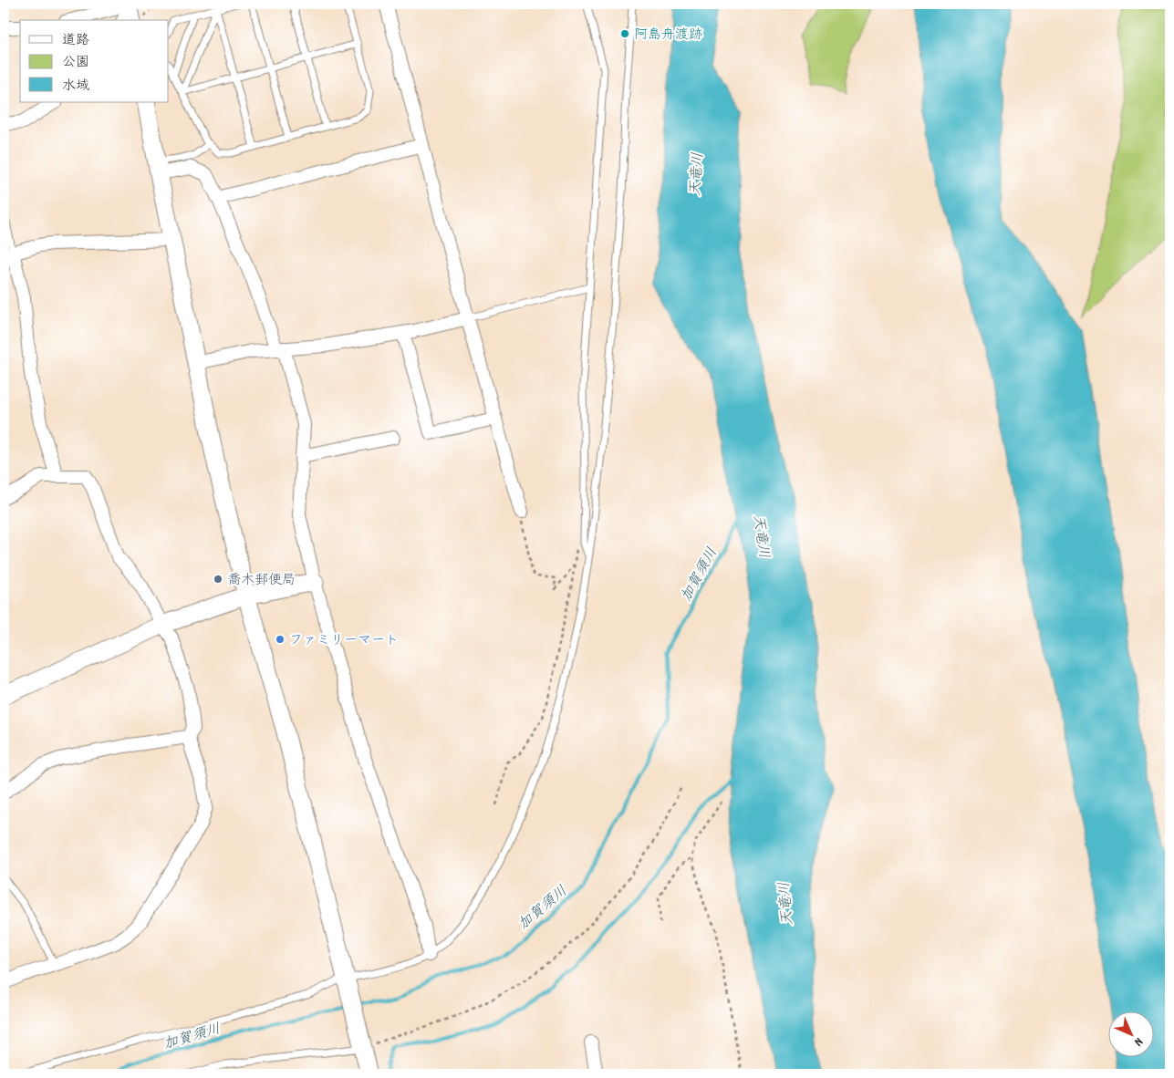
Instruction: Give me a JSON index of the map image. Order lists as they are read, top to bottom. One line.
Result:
{"water":["天竜川","加賀須川"],"places":["阿島舟渡跡","喬木郵便局","ファミリーマート"],"legend":["道路","公園","水域"],"north":"bottom right"}
